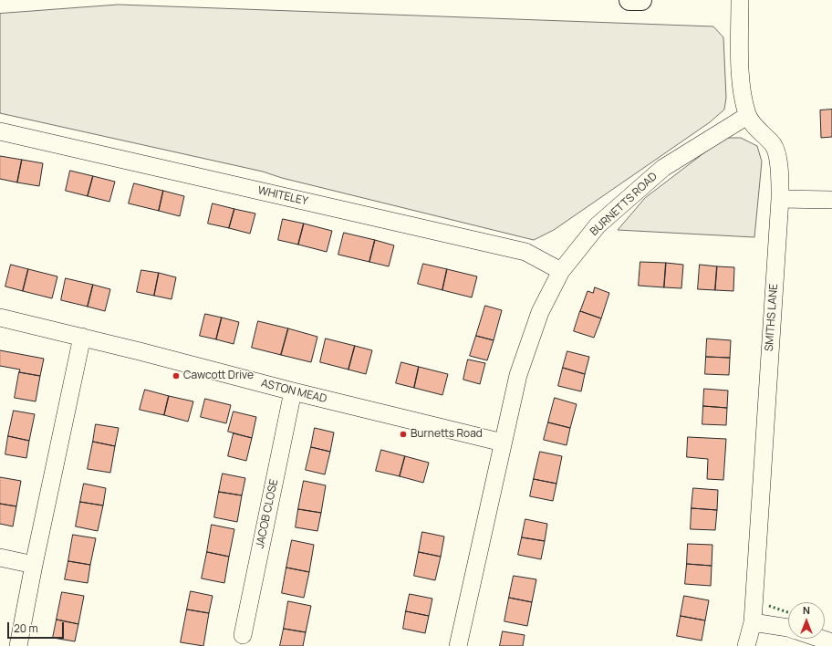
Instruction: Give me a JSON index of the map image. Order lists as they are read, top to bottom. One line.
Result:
{"streets":{"street":["WHITELEY","BURNETTS ROAD","SMITHS LANE","ASTON MEAD","JACOB CLOSE"]},"crossings":[["WHITELEY","BURNETTS ROAD"],["BURNETTS ROAD","SMITHS LANE"],["BURNETTS ROAD","ASTON MEAD"],["ASTON MEAD","JACOB CLOSE"]],"places":["Cawcott Drive","Burnetts Road"],"scale_bar":"20 m","north":"top"}
